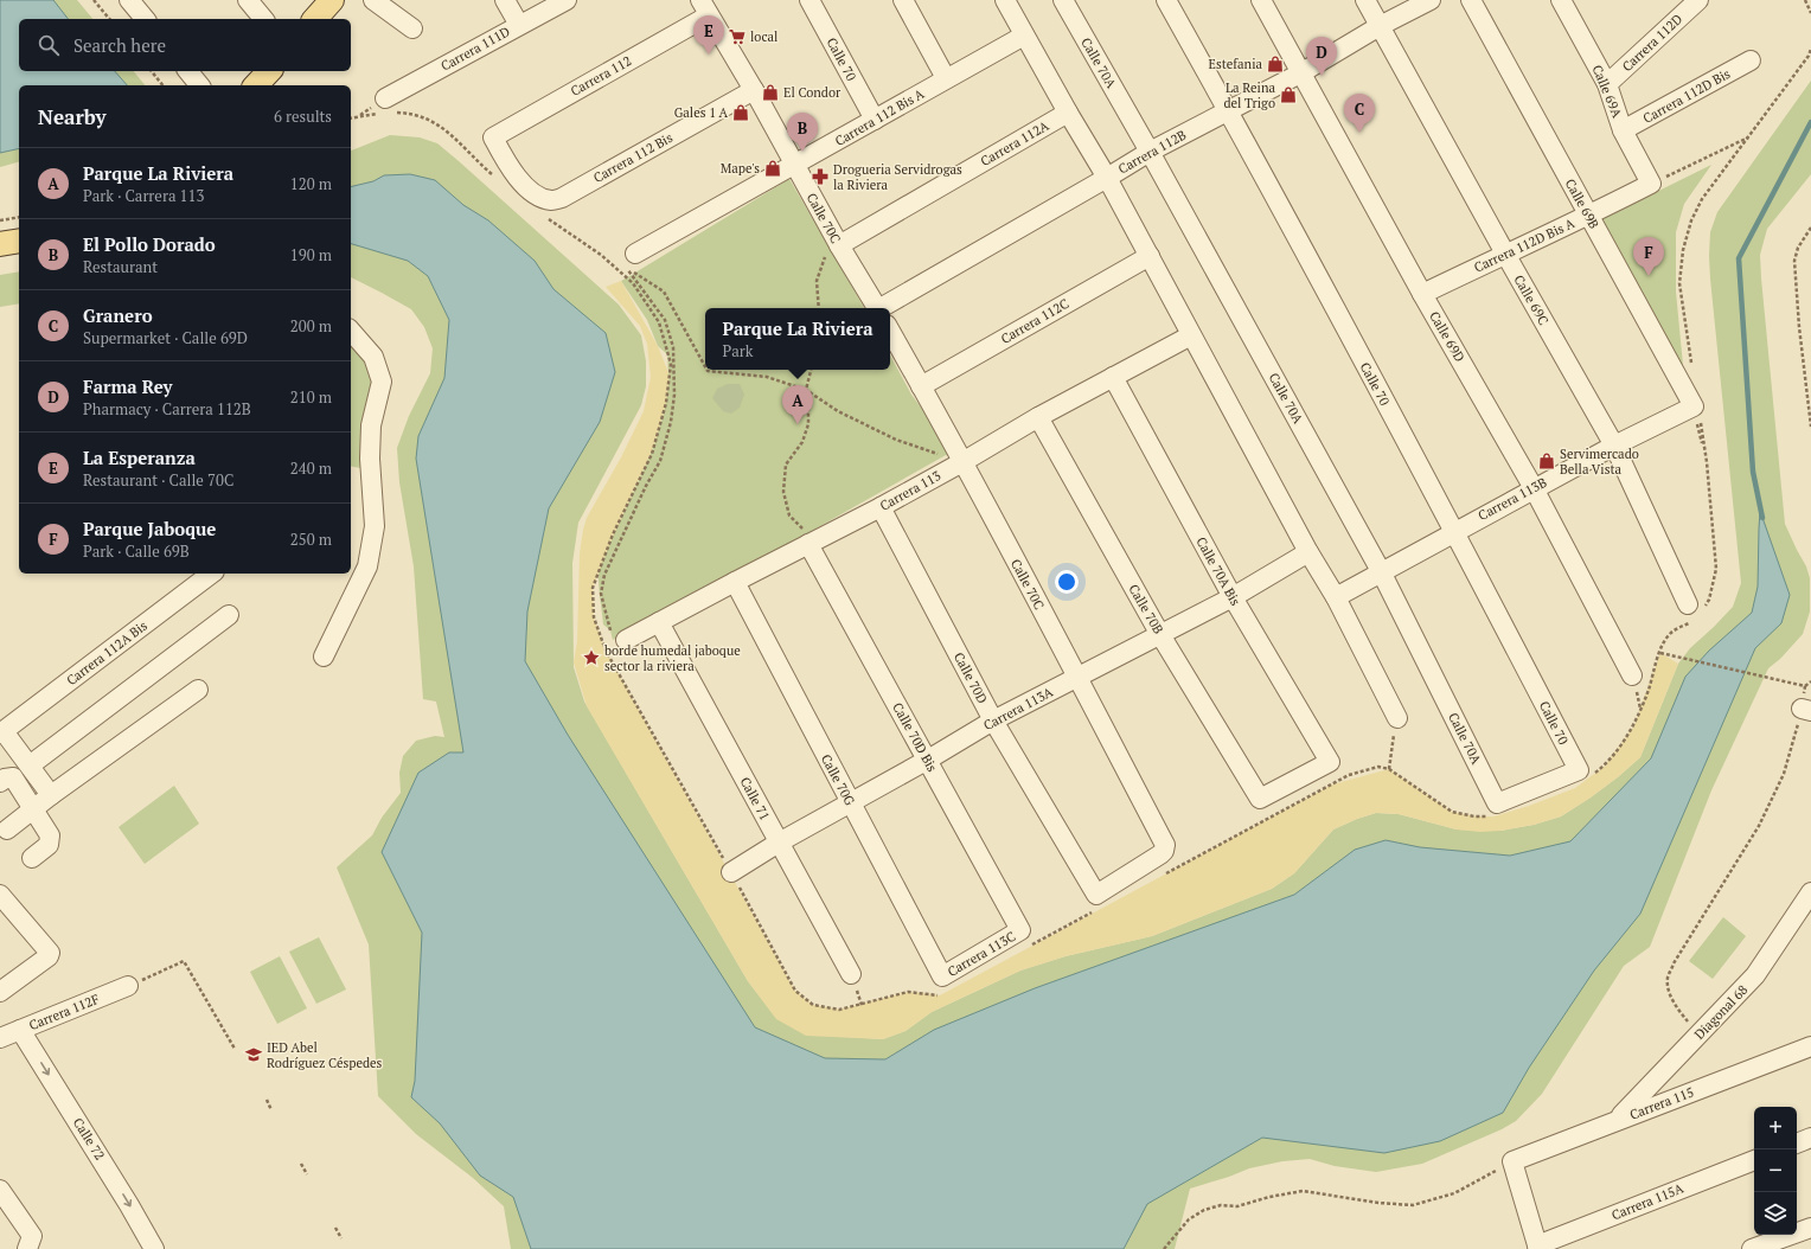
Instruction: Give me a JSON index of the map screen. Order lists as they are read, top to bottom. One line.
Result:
{"streets":{"street":["Carrera 112D","Carrera 111D","Calle 70","Calle 70A","Carrera 112","Calle 69A","Carrera 112D Bis","Carrera 112 Bis A","Carrera 112A","Carrera 112B","Carrera 112 Bis","Calle 69B","Calle 70C","Carrera 112D Bis A","Calle 69C","Carrera 112C","Calle 69D","Carrera 113","Carrera 113B","Calle 70A Bis","Calle 70B","Carrera 112A Bis","Calle 70D","Carrera 113A","Calle 70D Bis","Calle 70G","Calle 71","Carrera 113C","Carrera 112F","Diagonal 68","Carrera 115","Calle 72","Carrera 115A"]},"crossings":[["Carrera 112D","Calle 69A"],["Calle 70","Carrera 112 Bis A"],["Calle 70","Carrera 112B"],["Calle 70","Carrera 113B"],["Calle 70A","Carrera 112B"],["Calle 70A","Carrera 113B"],["Carrera 112","Carrera 112 Bis"],["Carrera 112","Calle 70C"],["Calle 69A","Carrera 112D Bis"],["Calle 69A","Carrera 112D Bis A"],["Carrera 112 Bis A","Calle 70C"],["Carrera 112A","Calle 70C"],["Carrera 112B","Calle 69C"],["Carrera 112B","Calle 69D"],["Carrera 112 Bis","Calle 70C"],["Calle 69B","Carrera 112D Bis A"],["Calle 69B","Carrera 113B"],["Calle 70C","Carrera 112C"],["Calle 70C","Carrera 113"],["Calle 70C","Calle 70D"],["Calle 70C","Carrera 113A"],["Carrera 112D Bis A","Calle 69C"],["Carrera 112D Bis A","Calle 69D"],["Calle 69C","Carrera 113B"],["Calle 69D","Carrera 113B"],["Carrera 113","Calle 70A Bis"],["Carrera 113","Calle 70B"],["Carrera 113","Calle 70D"],["Carrera 113","Calle 70D Bis"],["Carrera 113","Calle 70G"],["Carrera 113","Calle 71"],["Calle 70A Bis","Calle 70B"],["Calle 70A Bis","Carrera 113A"],["Calle 70B","Carrera 113A"],["Calle 70D","Carrera 113A"],["Carrera 113A","Calle 70D Bis"],["Carrera 113A","Calle 70G"],["Carrera 113A","Calle 71"],["Calle 70D Bis","Carrera 113C"],["Calle 70G","Carrera 113C"],["Carrera 112F","Calle 72"],["Diagonal 68","Carrera 115"]],"one_way":["Calle 72"],"places":{"supermarket":["local"],"shop":["Estefania","El Condor","La Reina del Trigo","Gales 1 A","Mape's","Servimercado Bella Vista"],"pharmacy":["Drogueria Servidrogas la Riviera"],"place":["borde humedal jaboque sector la riviera"],"school or university":["IED Abel Rodríguez Céspedes"]},"page":{"pins":["E","D","C","B","F","A"],"search":"Search here","heading":["Nearby","6 results"],"list":[{"mark":"A","name":"Parque La Riviera","note":"Park · Carrera 113","value":"120 m"},{"mark":"B","name":"El Pollo Dorado","note":"Restaurant","value":"190 m"},{"mark":"C","name":"Granero","note":"Supermarket · Calle 69D","value":"200 m"},{"mark":"D","name":"Farma Rey","note":"Pharmacy · Carrera 112B","value":"210 m"},{"mark":"E","name":"La Esperanza","note":"Restaurant · Calle 70C","value":"240 m"},{"mark":"F","name":"Parque Jaboque","note":"Park · Calle 69B","value":"250 m"}],"popup":["Parque La Riviera","Park"],"map_buttons":["+","−"]}}
